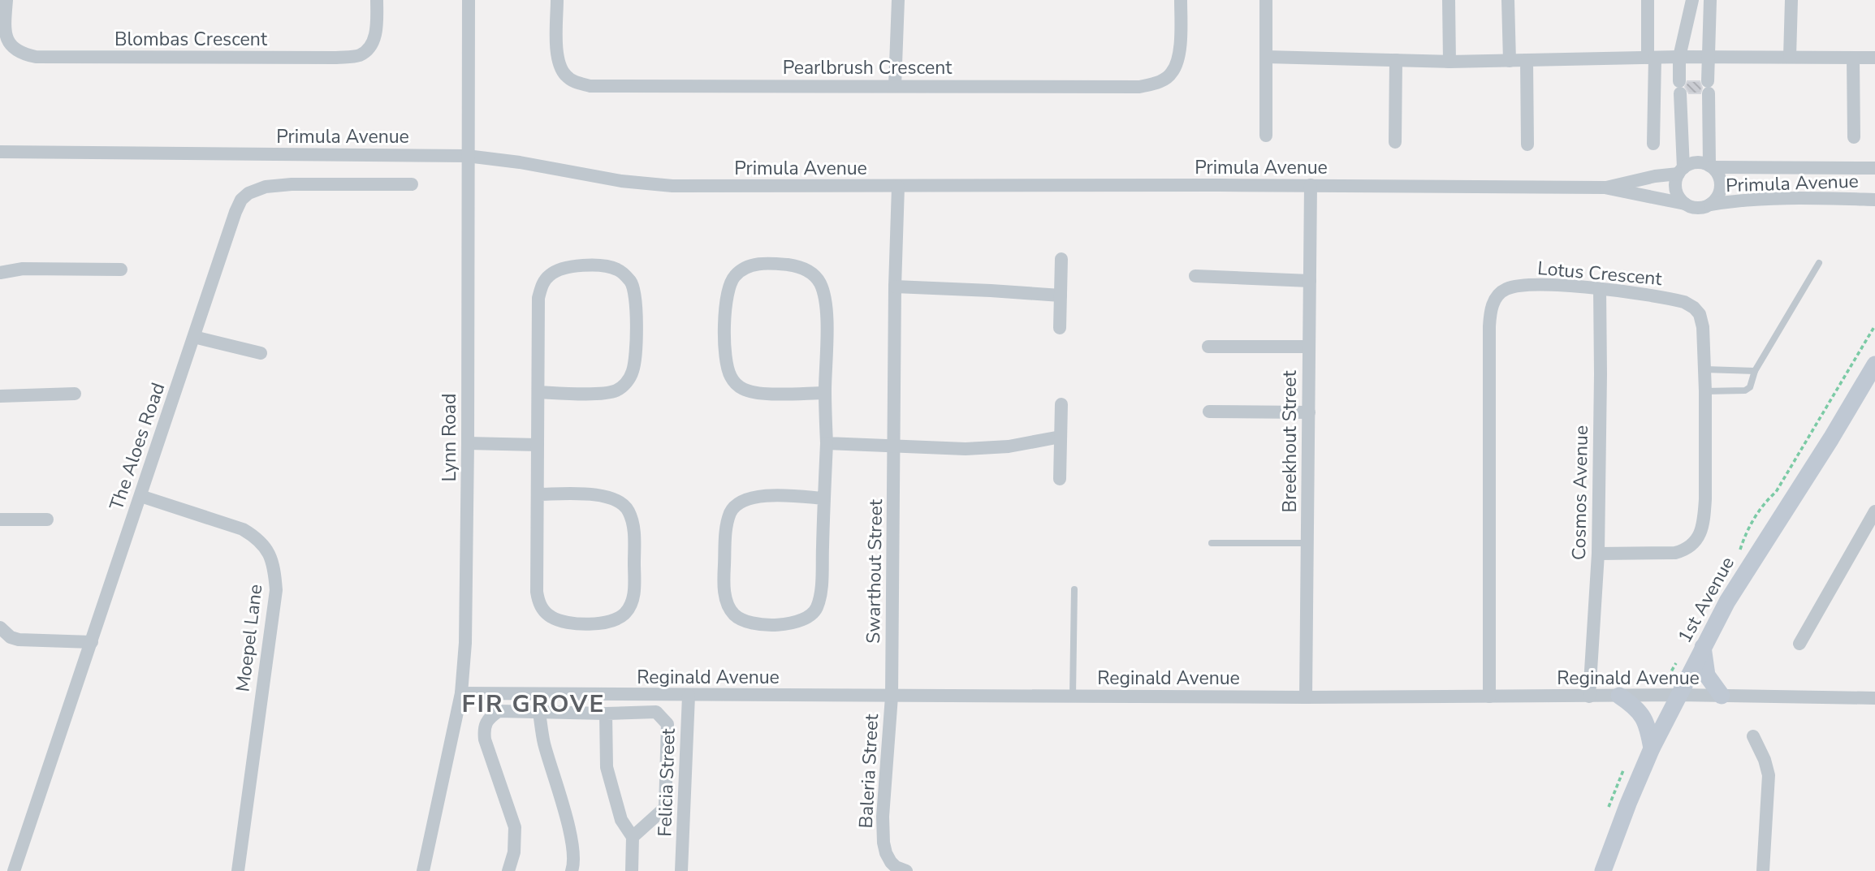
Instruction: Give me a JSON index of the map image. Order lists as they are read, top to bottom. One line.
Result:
{"streets":{"street":["Blombas Crescent","Pearlbrush Crescent","Primula Avenue","Lotus Crescent","Lynn Road","Breekhout Street","The Aloes Road","Cosmos Avenue","Swarthout Street","1st Avenue","Moepel Lane","Reginald Avenue","Baleria Street","Felicia Street"]},"crossings":[["Primula Avenue","Lynn Road"],["Primula Avenue","Breekhout Street"],["Primula Avenue","Swarthout Street"],["Lotus Crescent","Cosmos Avenue"],["Lotus Crescent","Reginald Avenue"],["Lynn Road","Reginald Avenue"],["Breekhout Street","Reginald Avenue"],["The Aloes Road","Moepel Lane"],["Cosmos Avenue","Reginald Avenue"],["Swarthout Street","Reginald Avenue"],["Swarthout Street","Baleria Street"],["1st Avenue","Reginald Avenue"],["Reginald Avenue","Baleria Street"],["Reginald Avenue","Felicia Street"]],"districts":["FIR GROVE"]}
